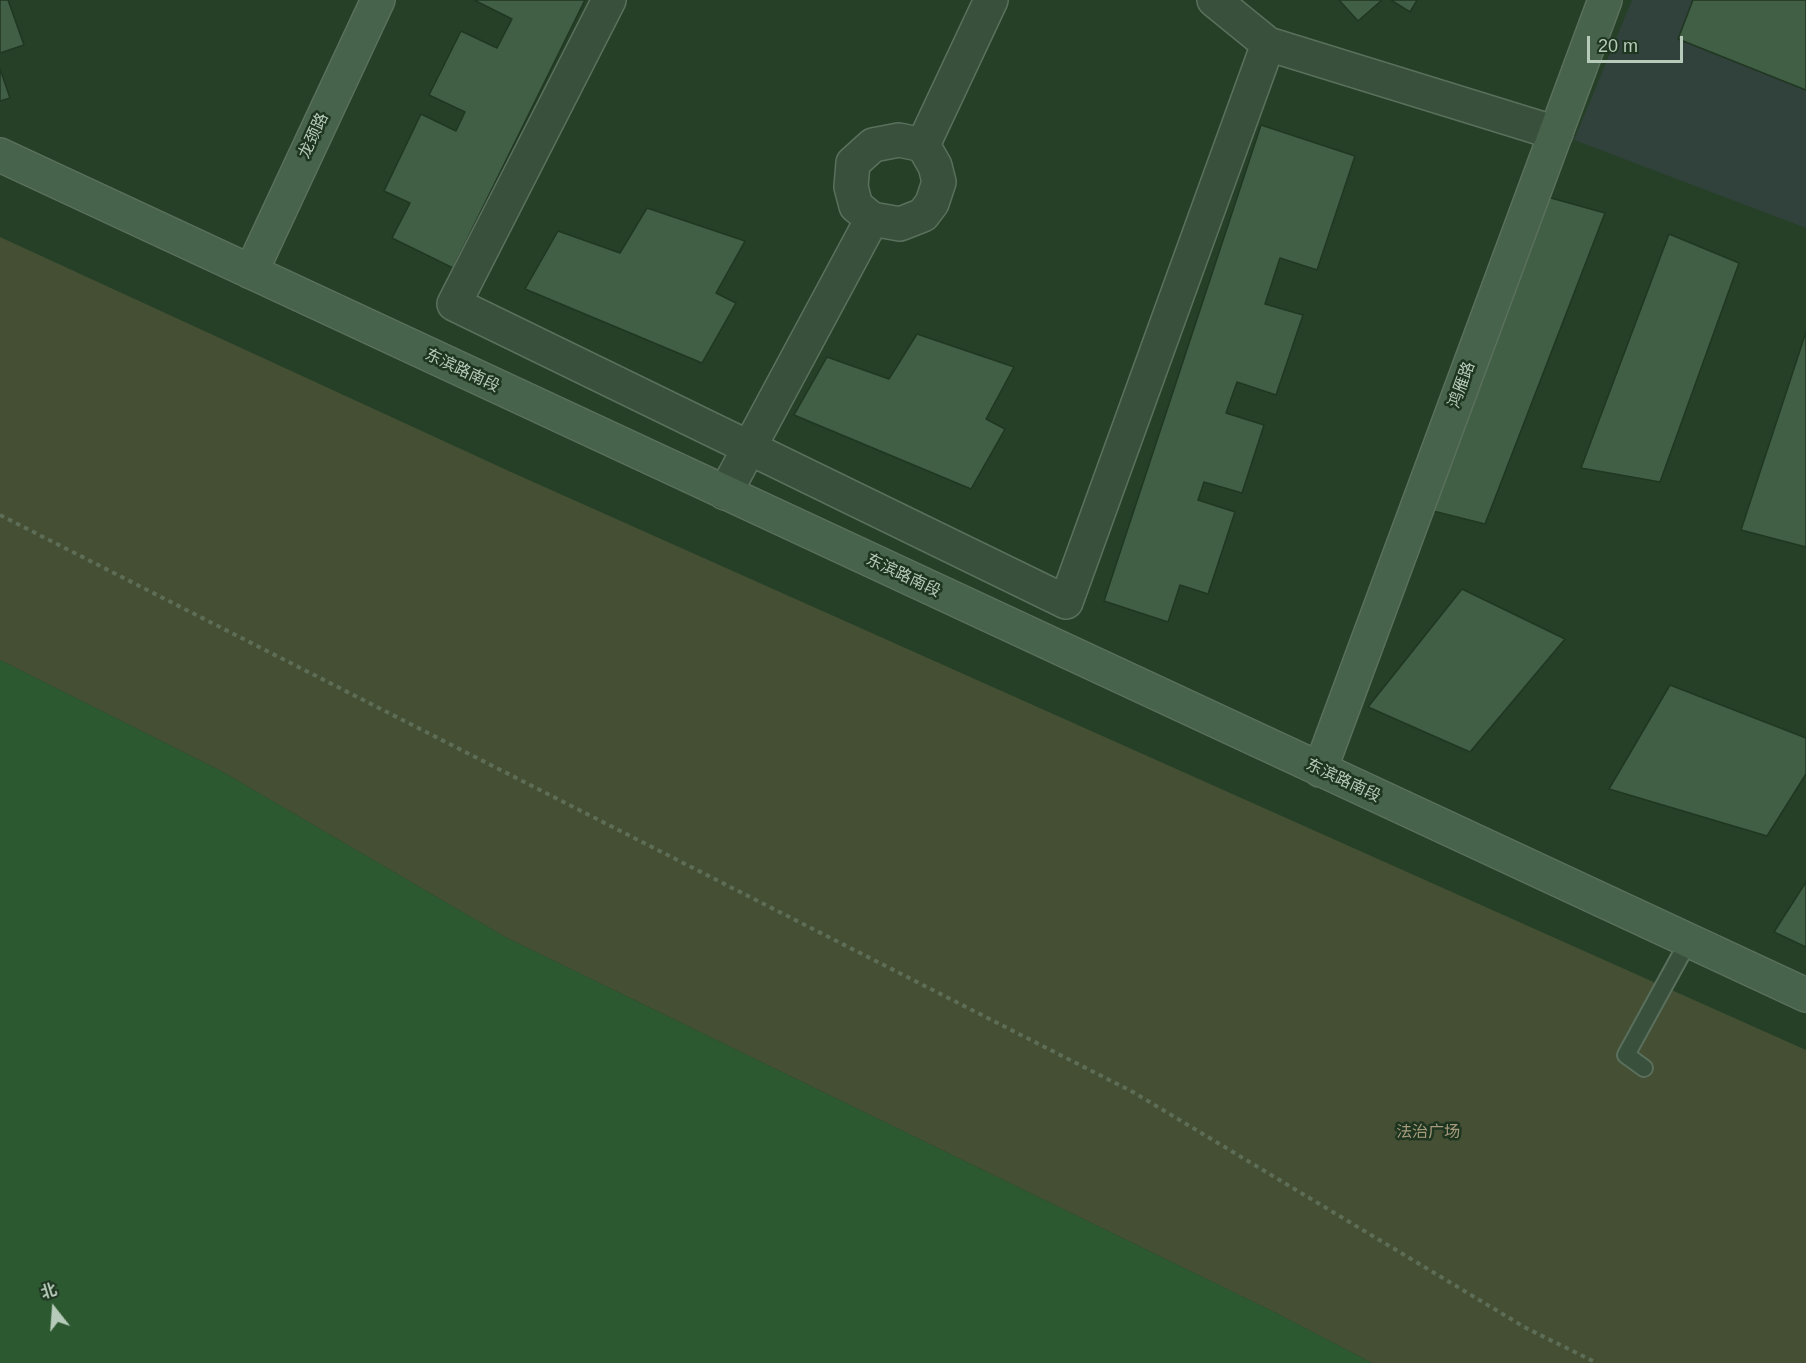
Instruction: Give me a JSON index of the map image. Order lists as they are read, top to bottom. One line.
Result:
{"streets":{"main road":["龙颈路","东滨路南段","鸿雁路"]},"crossings":[["龙颈路","东滨路南段"],["东滨路南段","鸿雁路"]],"parks":["法治广场"],"scale_bar":"20 m","north":"top"}
